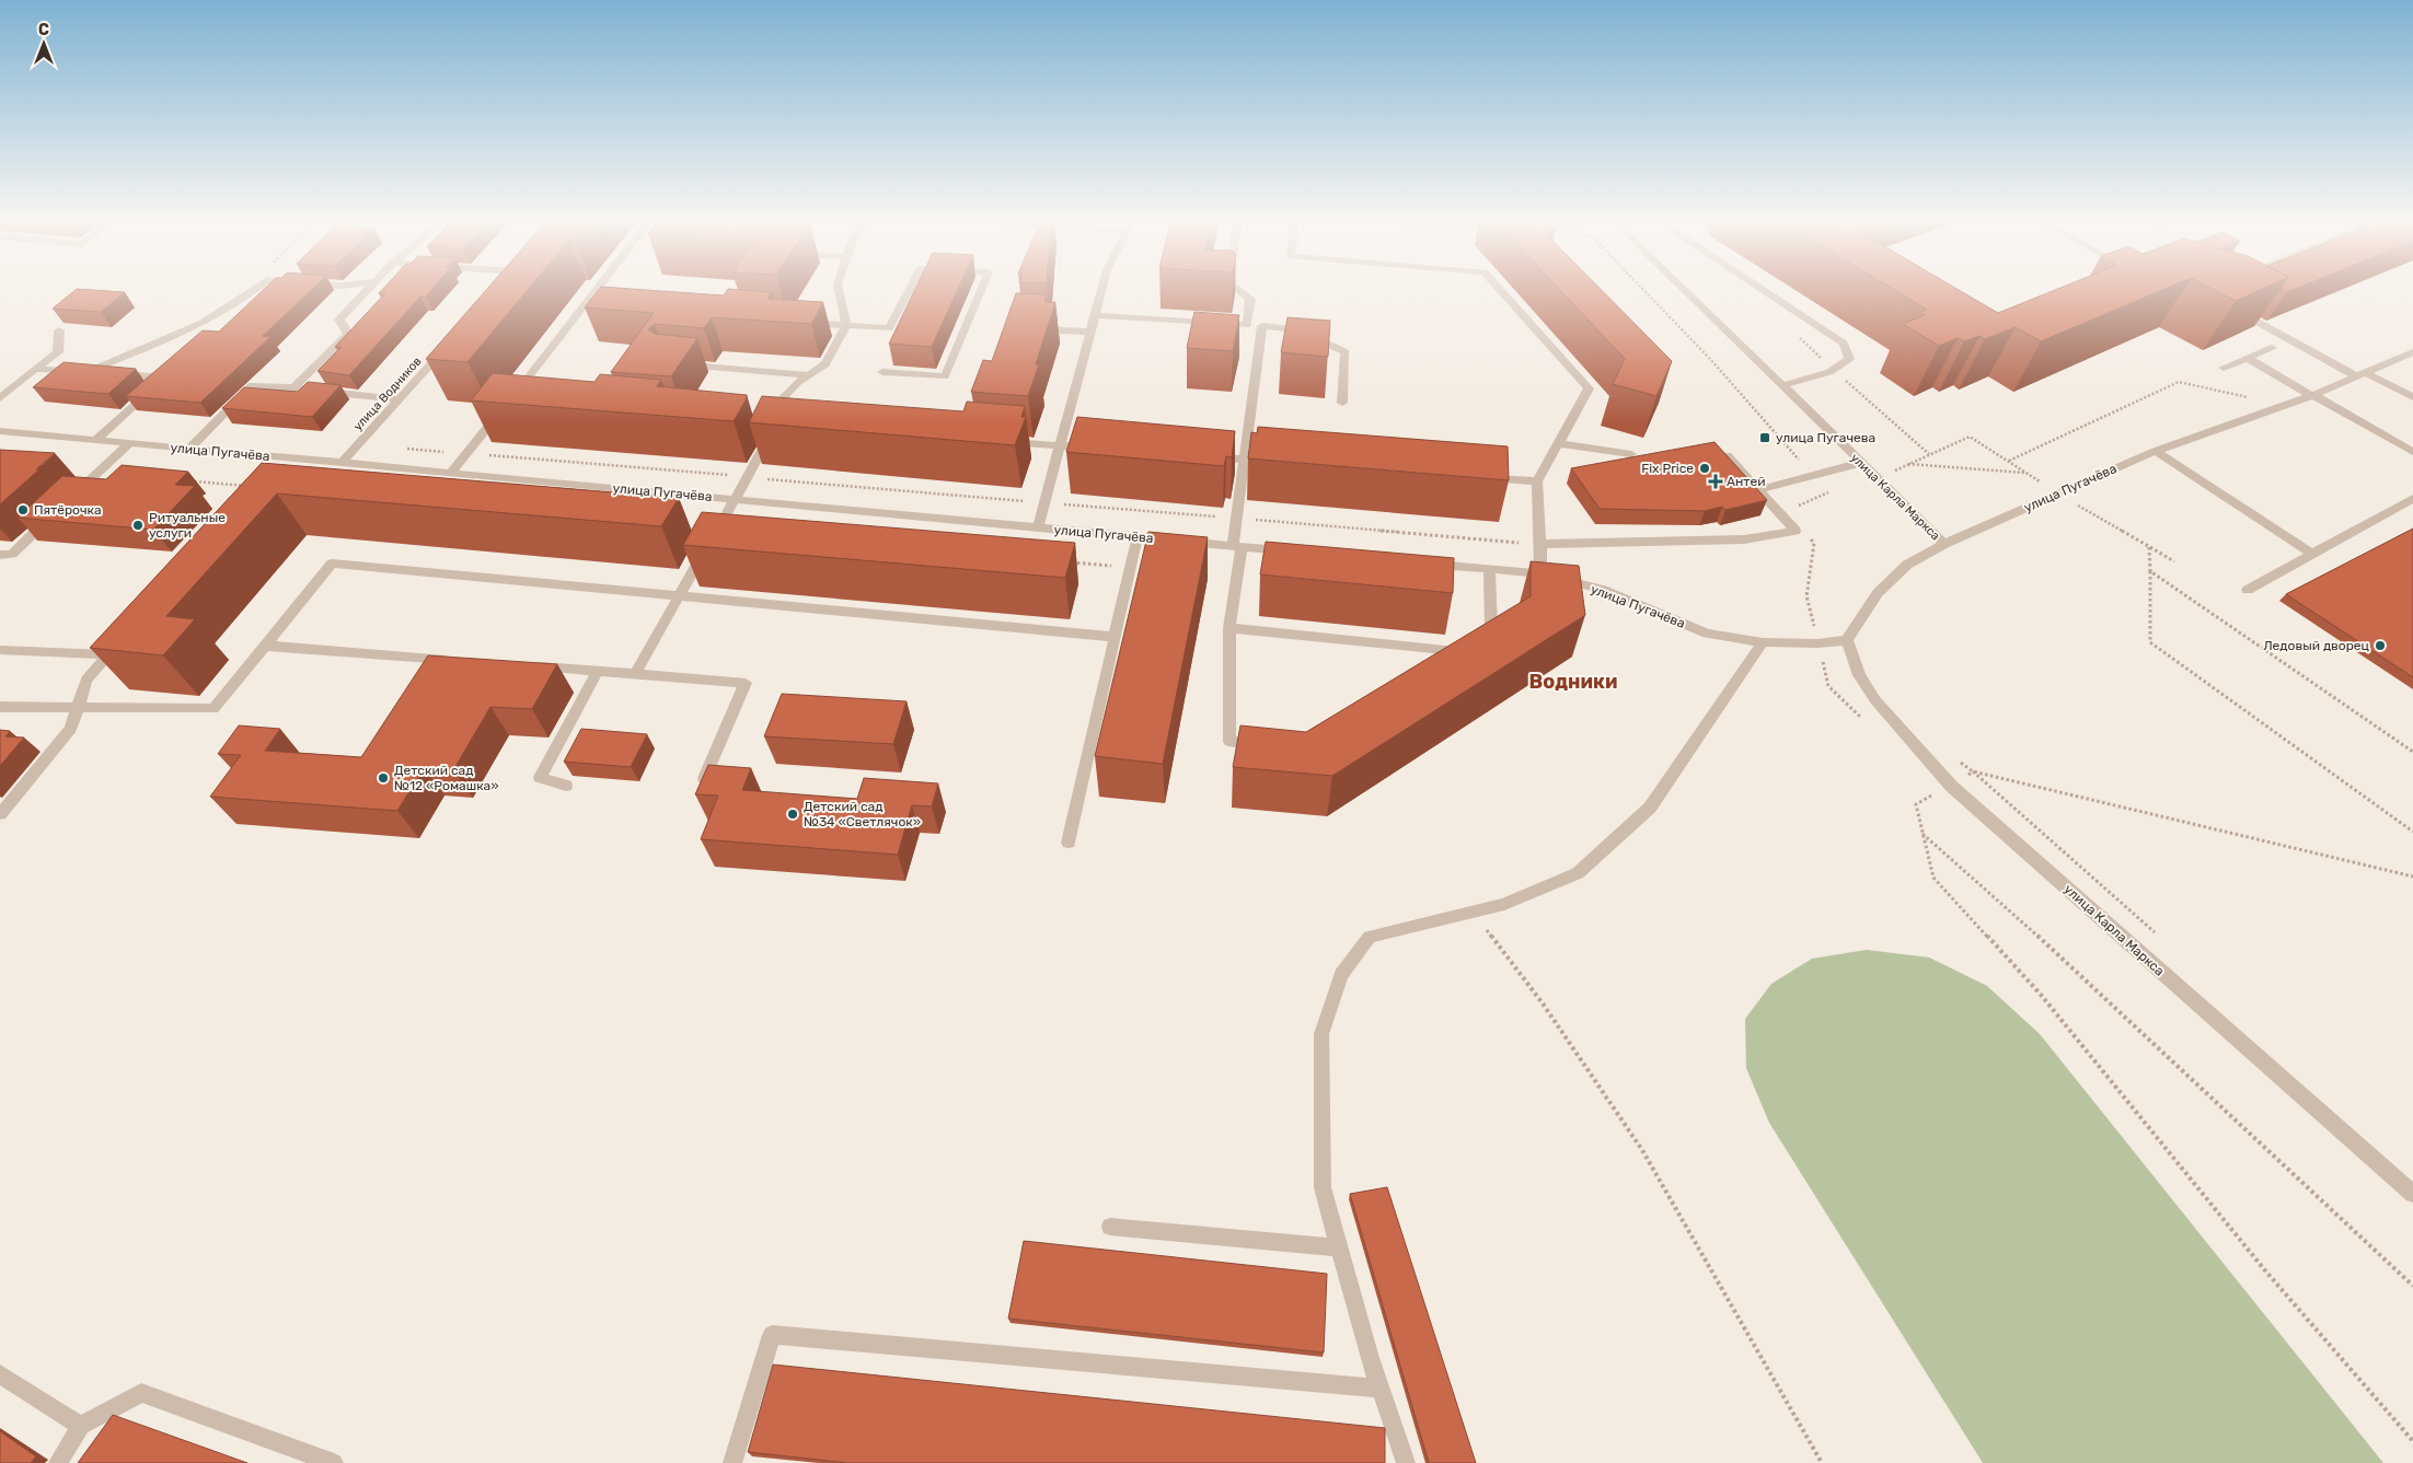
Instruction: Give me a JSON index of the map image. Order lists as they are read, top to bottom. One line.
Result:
{"streets":{"street":["улица Водников","улица Пугачёва","улица Карла Маркса"]},"crossings":[["улица Водников","улица Пугачёва"],["улица Пугачёва","улица Карла Маркса"]],"districts":["Водники"],"places":{"transit":["улица Пугачева"],"other":["Fix Price","Пятёрочка","Ритуальные услуги","Ледовый дворец","Детский сад №12 «Ромашка»","Детский сад №34 «Светлячок»"],"health":["Антей"]},"north":"top"}
